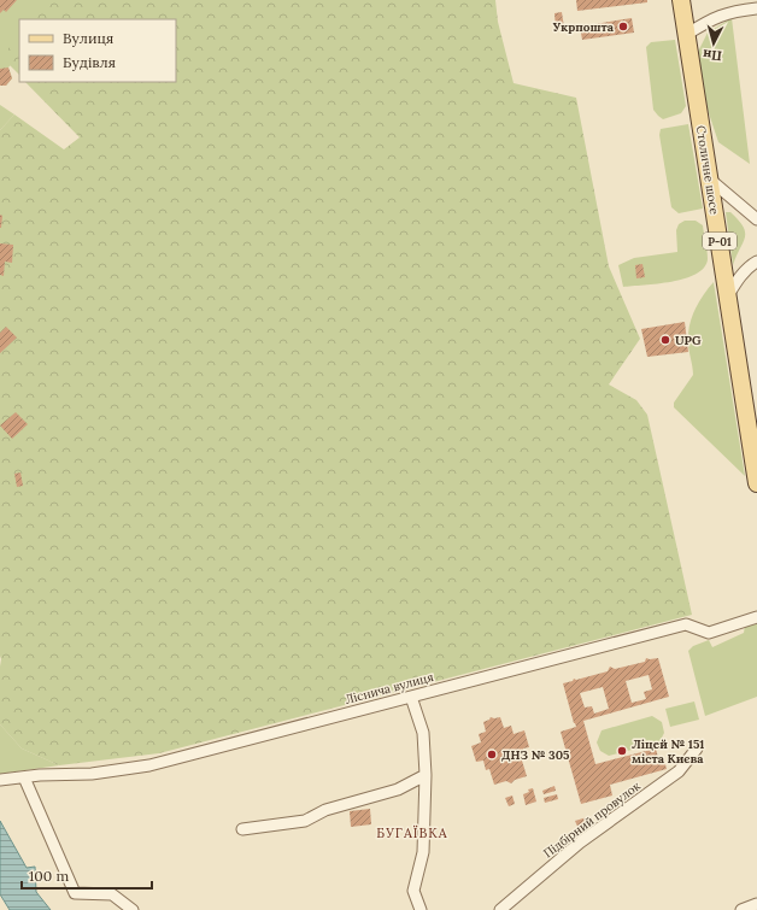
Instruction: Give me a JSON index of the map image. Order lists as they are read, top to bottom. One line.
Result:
{"streets":{"main road":["Столичне шосе","Р-01"],"street":["Ліснича вулиця","Підбірний провулок"]},"districts":["БУГАЇВКА"],"places":["Укрпошта","UPG","Ліцей № 151 міста Києва","ДНЗ № 305"],"legend":["Вулиця","Будівля"],"scale_bar":"100 m","north":"bottom"}
